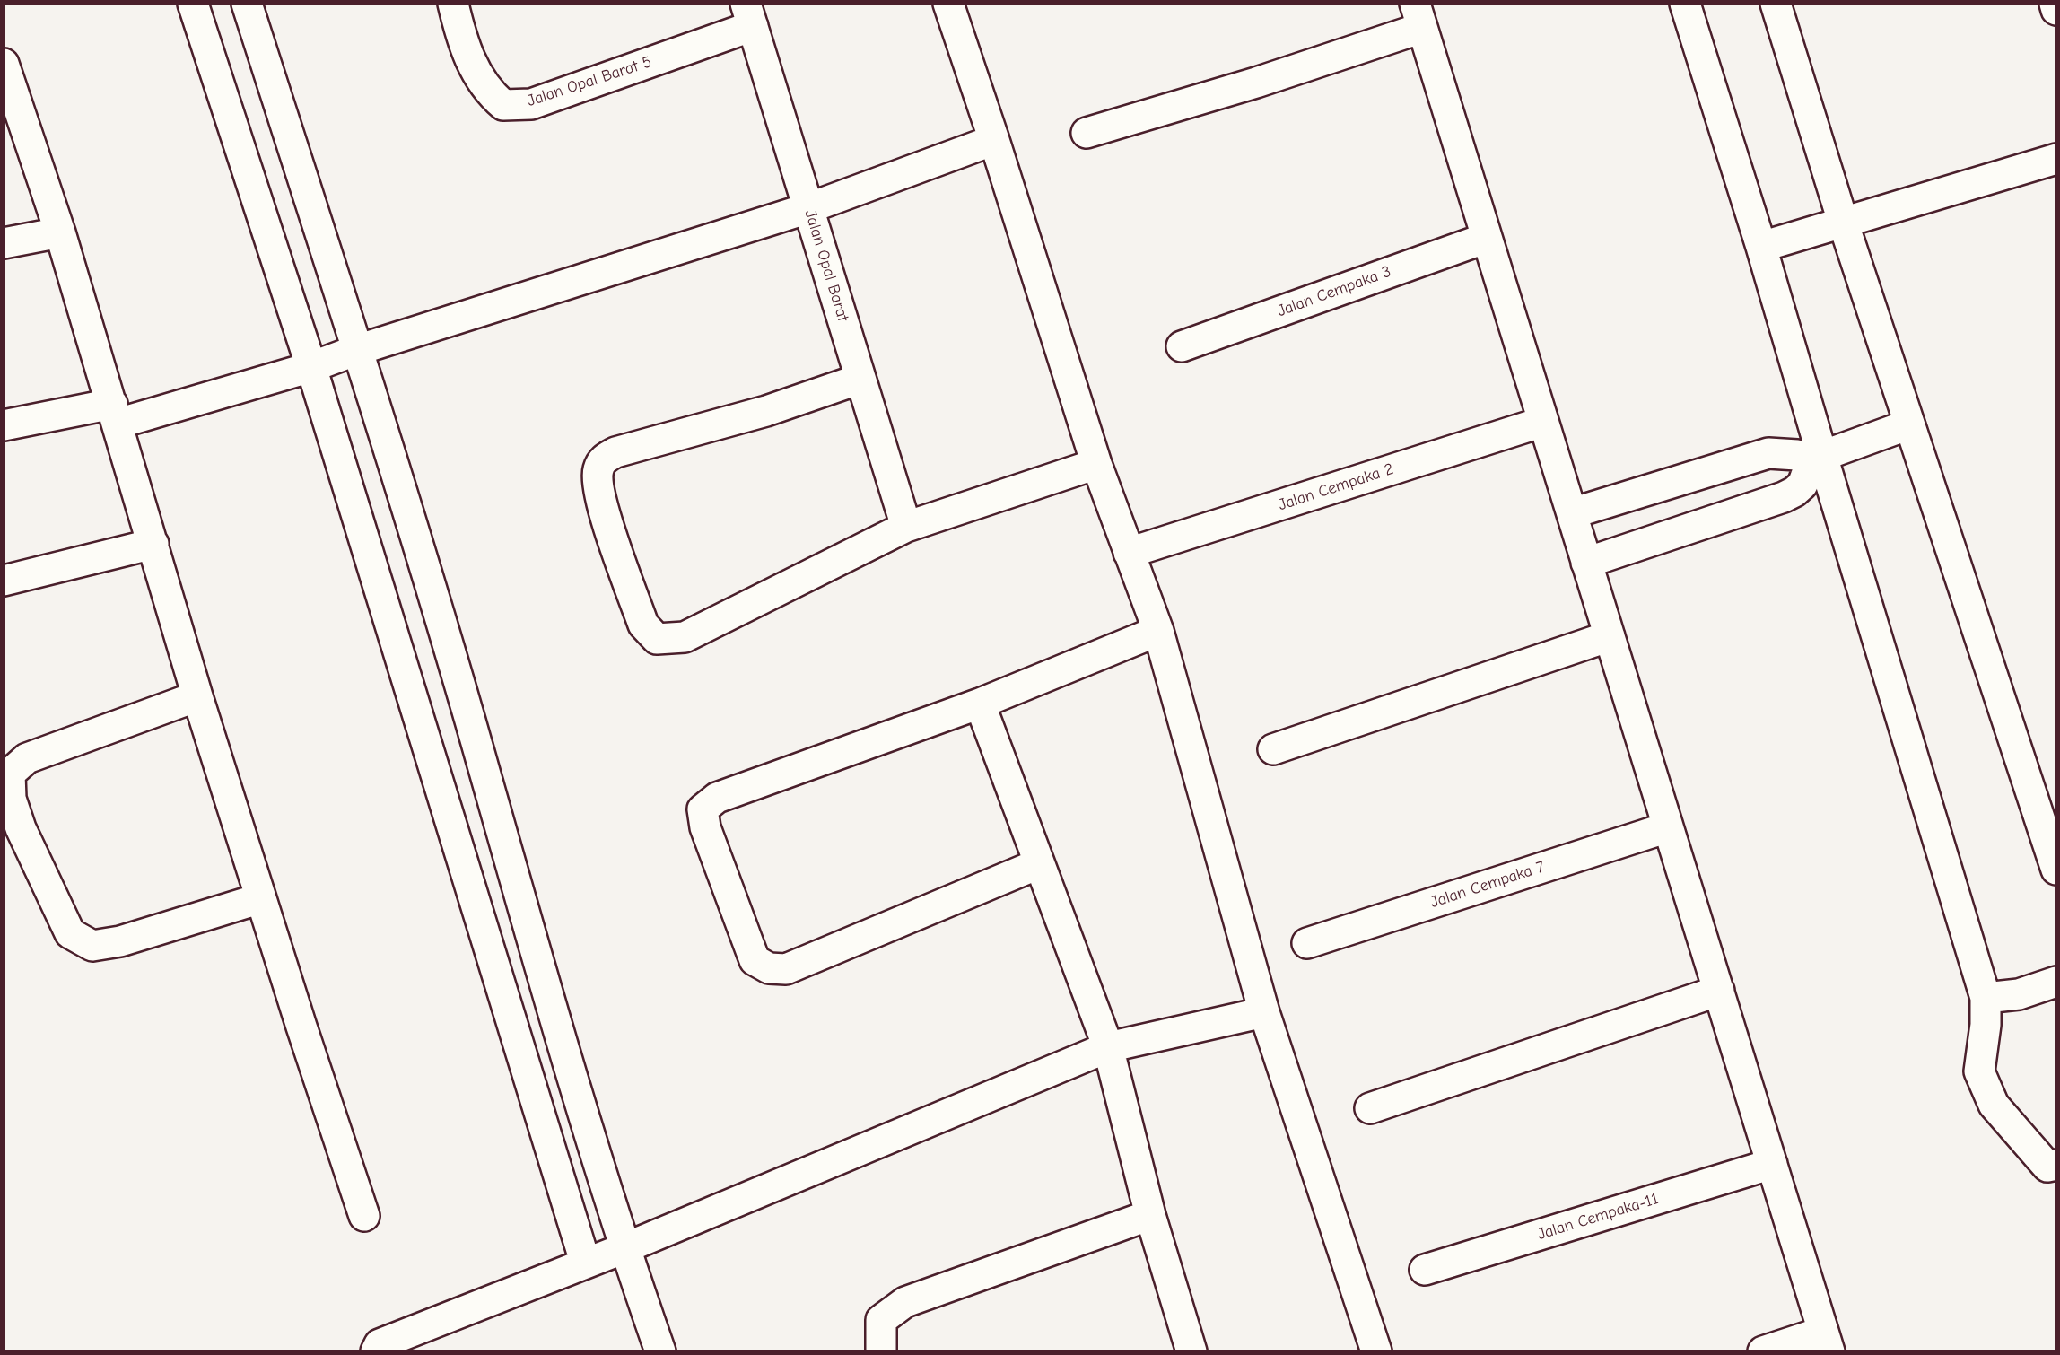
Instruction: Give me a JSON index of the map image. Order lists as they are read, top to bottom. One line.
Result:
{"streets":{"street":["Jalan Opal Barat 5","Jalan Opal Barat","Jalan Cempaka 3","Jalan Cempaka 2","Jalan Cempaka 7","Jalan Cempaka-11"]},"crossings":[["Jalan Opal Barat 5","Jalan Opal Barat"]]}
